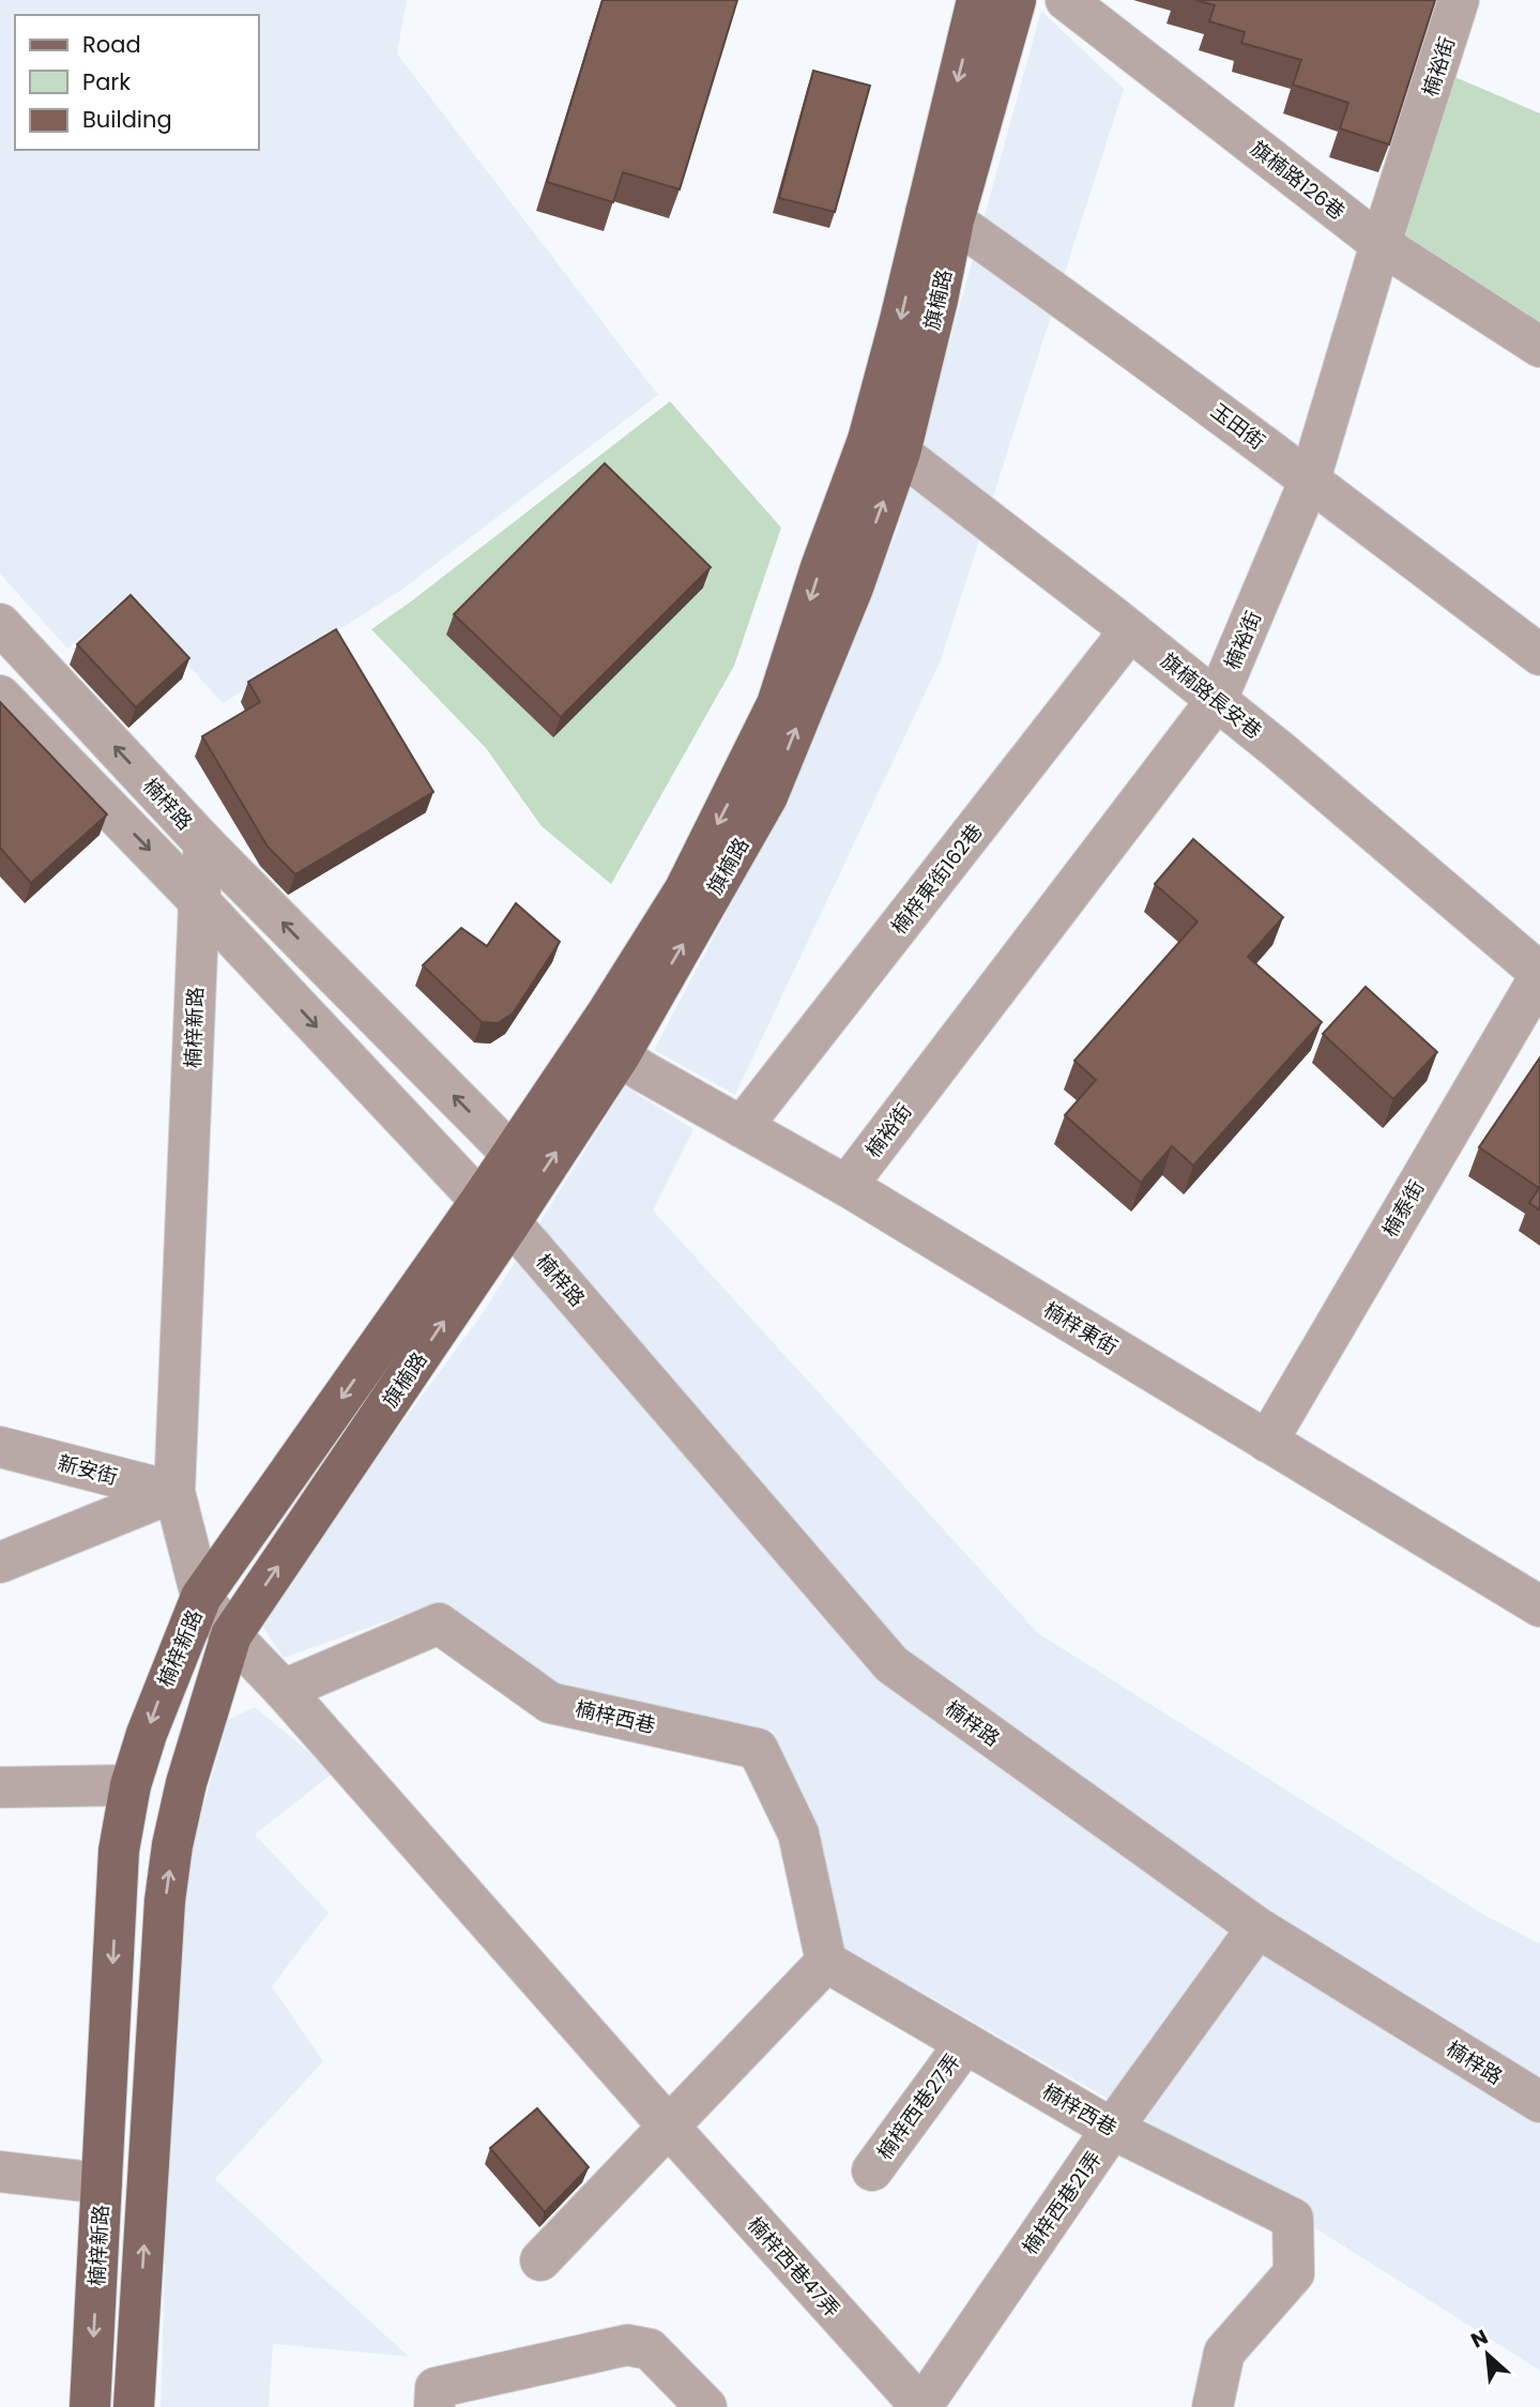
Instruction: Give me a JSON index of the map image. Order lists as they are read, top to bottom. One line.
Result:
{"streets":{"main road":["旗楠路","楠梓新路"],"street":["楠裕街","旗楠路126巷","玉田街","旗楠路長安巷","楠梓路","楠梓東街162巷","楠泰街","楠梓東街","新安街","楠梓西巷","楠梓西巷27弄","楠梓西巷21弄","楠梓西巷47弄"]},"crossings":[["楠裕街","旗楠路126巷"],["楠裕街","玉田街"],["楠裕街","旗楠路長安巷"],["楠裕街","楠梓東街"],["旗楠路","玉田街"],["旗楠路","旗楠路長安巷"],["旗楠路","楠梓路"],["旗楠路","楠梓新路"],["旗楠路","楠梓東街"],["旗楠路長安巷","楠梓東街162巷"],["旗楠路長安巷","楠泰街"],["楠梓路","楠梓新路"],["楠梓路","楠梓西巷21弄"],["楠梓東街162巷","楠梓東街"],["楠梓新路","新安街"],["楠泰街","楠梓東街"],["楠梓西巷","楠梓西巷27弄"],["楠梓西巷","楠梓西巷21弄"],["楠梓西巷21弄","楠梓西巷47弄"]],"legend":["Road","Park","Building"],"north":"top left"}
